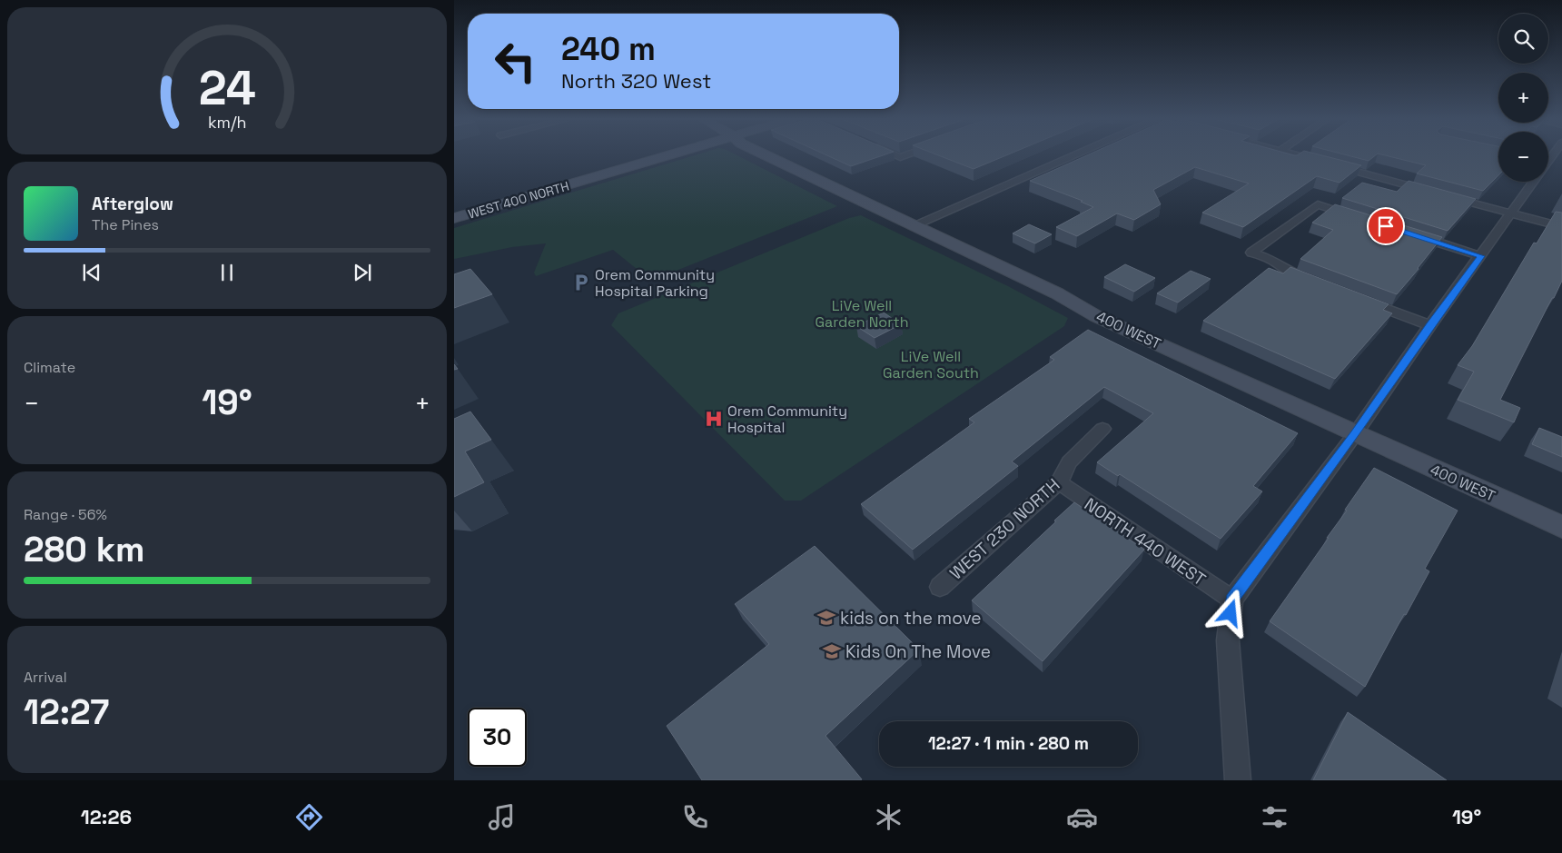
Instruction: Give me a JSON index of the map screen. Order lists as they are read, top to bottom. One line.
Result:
{"streets":{"main road":["WEST 400 NORTH","400 WEST"],"street":["WEST 230 NORTH","NORTH 440 WEST"]},"crossings":[["WEST 230 NORTH","NORTH 440 WEST"]],"parks":["LiVe Well Garden North","LiVe Well Garden South"],"places":{"parking":["Orem Community Hospital Parking"],"hospital":["Orem Community Hospital"],"school or university":["kids on the move","Kids On The Move"]},"page":{"map_buttons":["+","−"],"turn":["240 m","North 320 West"],"song":["Afterglow","The Pines"],"tile":["Climate",["Range · 56%","280 km"],["Arrival","12:27"]],"heat":["−","19°","+"],"limit":"30","trip":"12:27 · 1 min · 280 m","tabs":["12:26","19°"],"gauge":["24","km/h"]}}
